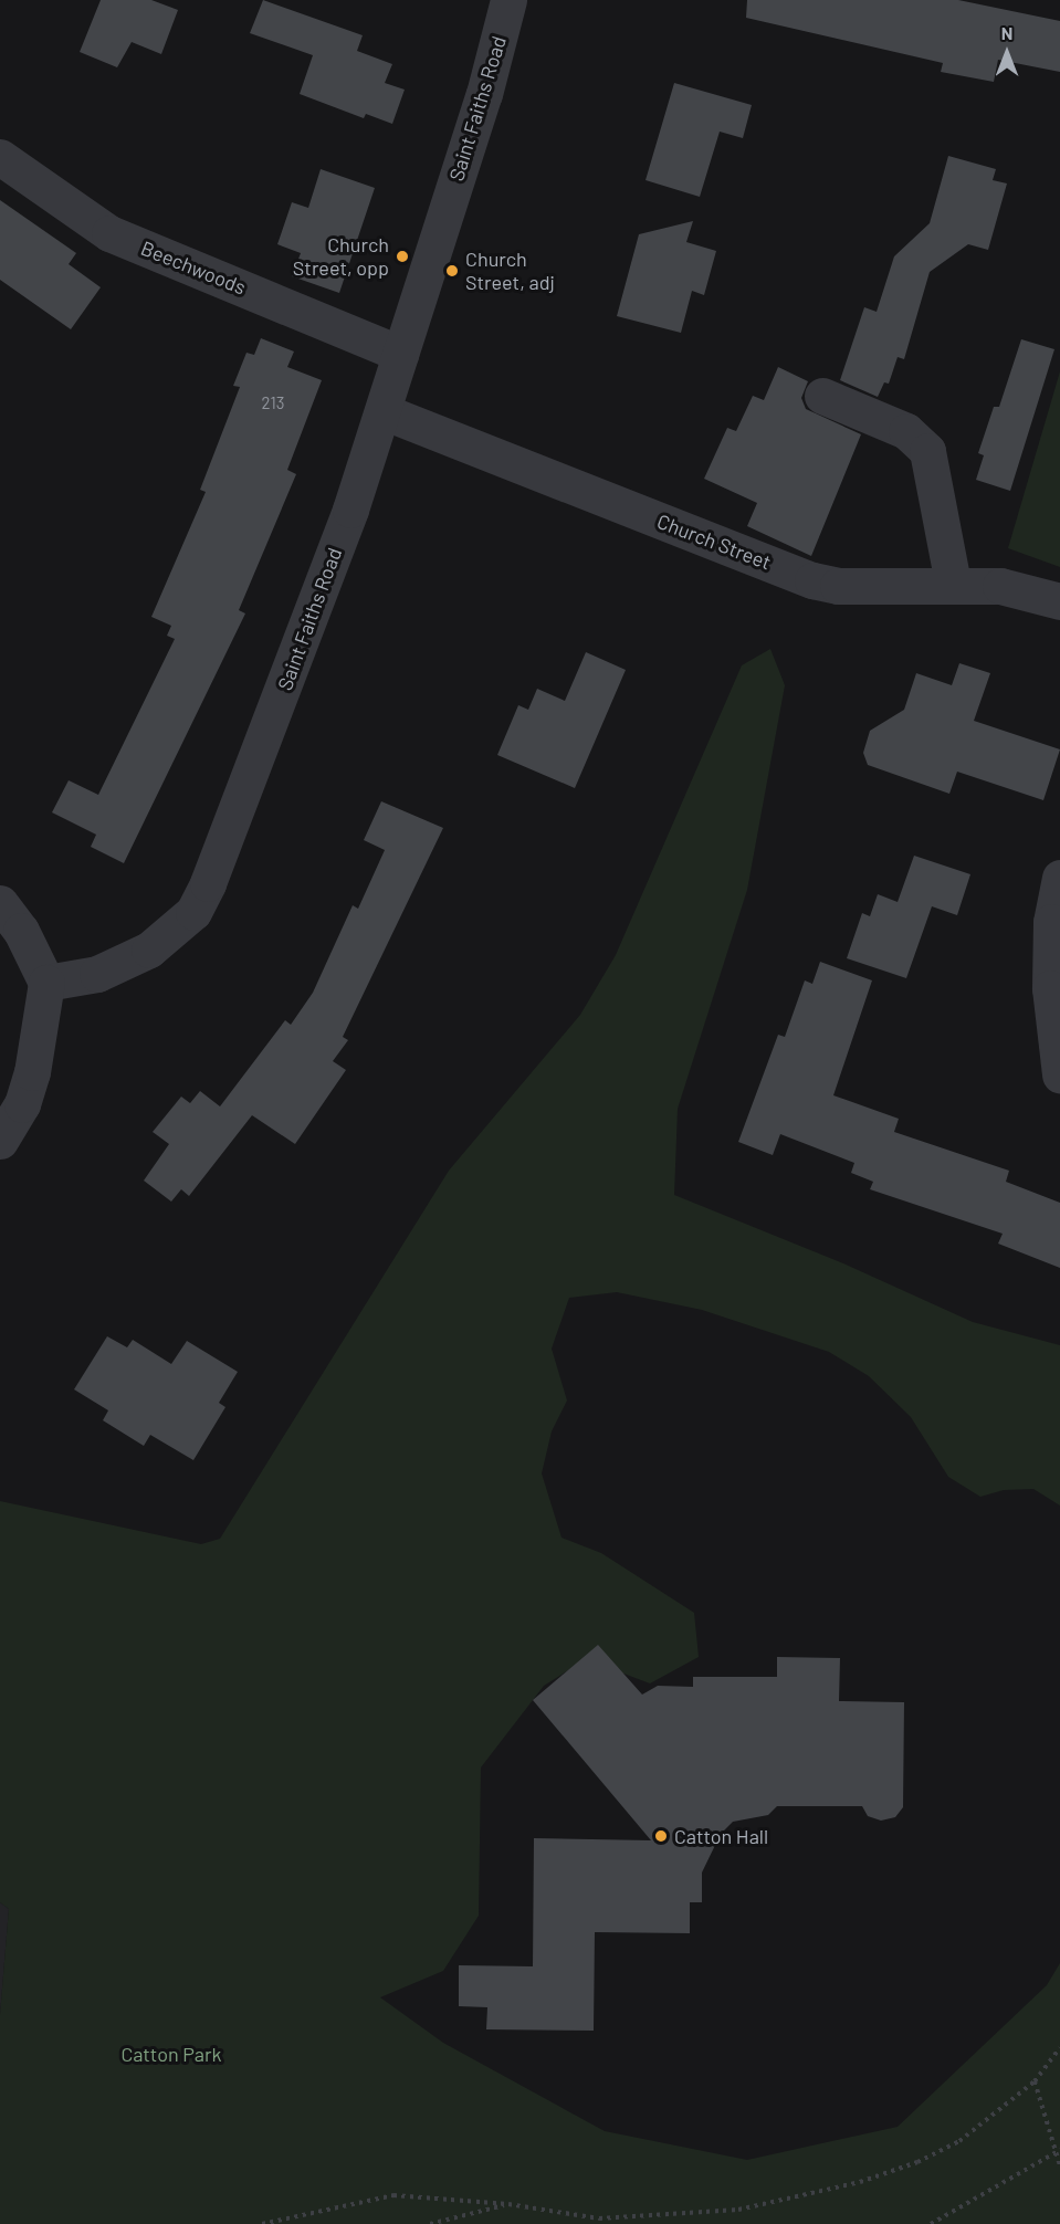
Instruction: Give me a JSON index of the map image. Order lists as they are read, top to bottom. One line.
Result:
{"streets":{"street":["Saint Faiths Road","Beechwoods","Church Street"]},"crossings":[["Saint Faiths Road","Beechwoods"],["Saint Faiths Road","Church Street"]],"parks":["Catton Park"],"places":["Church Street, opp","Church Street, adj","Catton Hall"],"house_numbers":["213"],"north":"top"}
